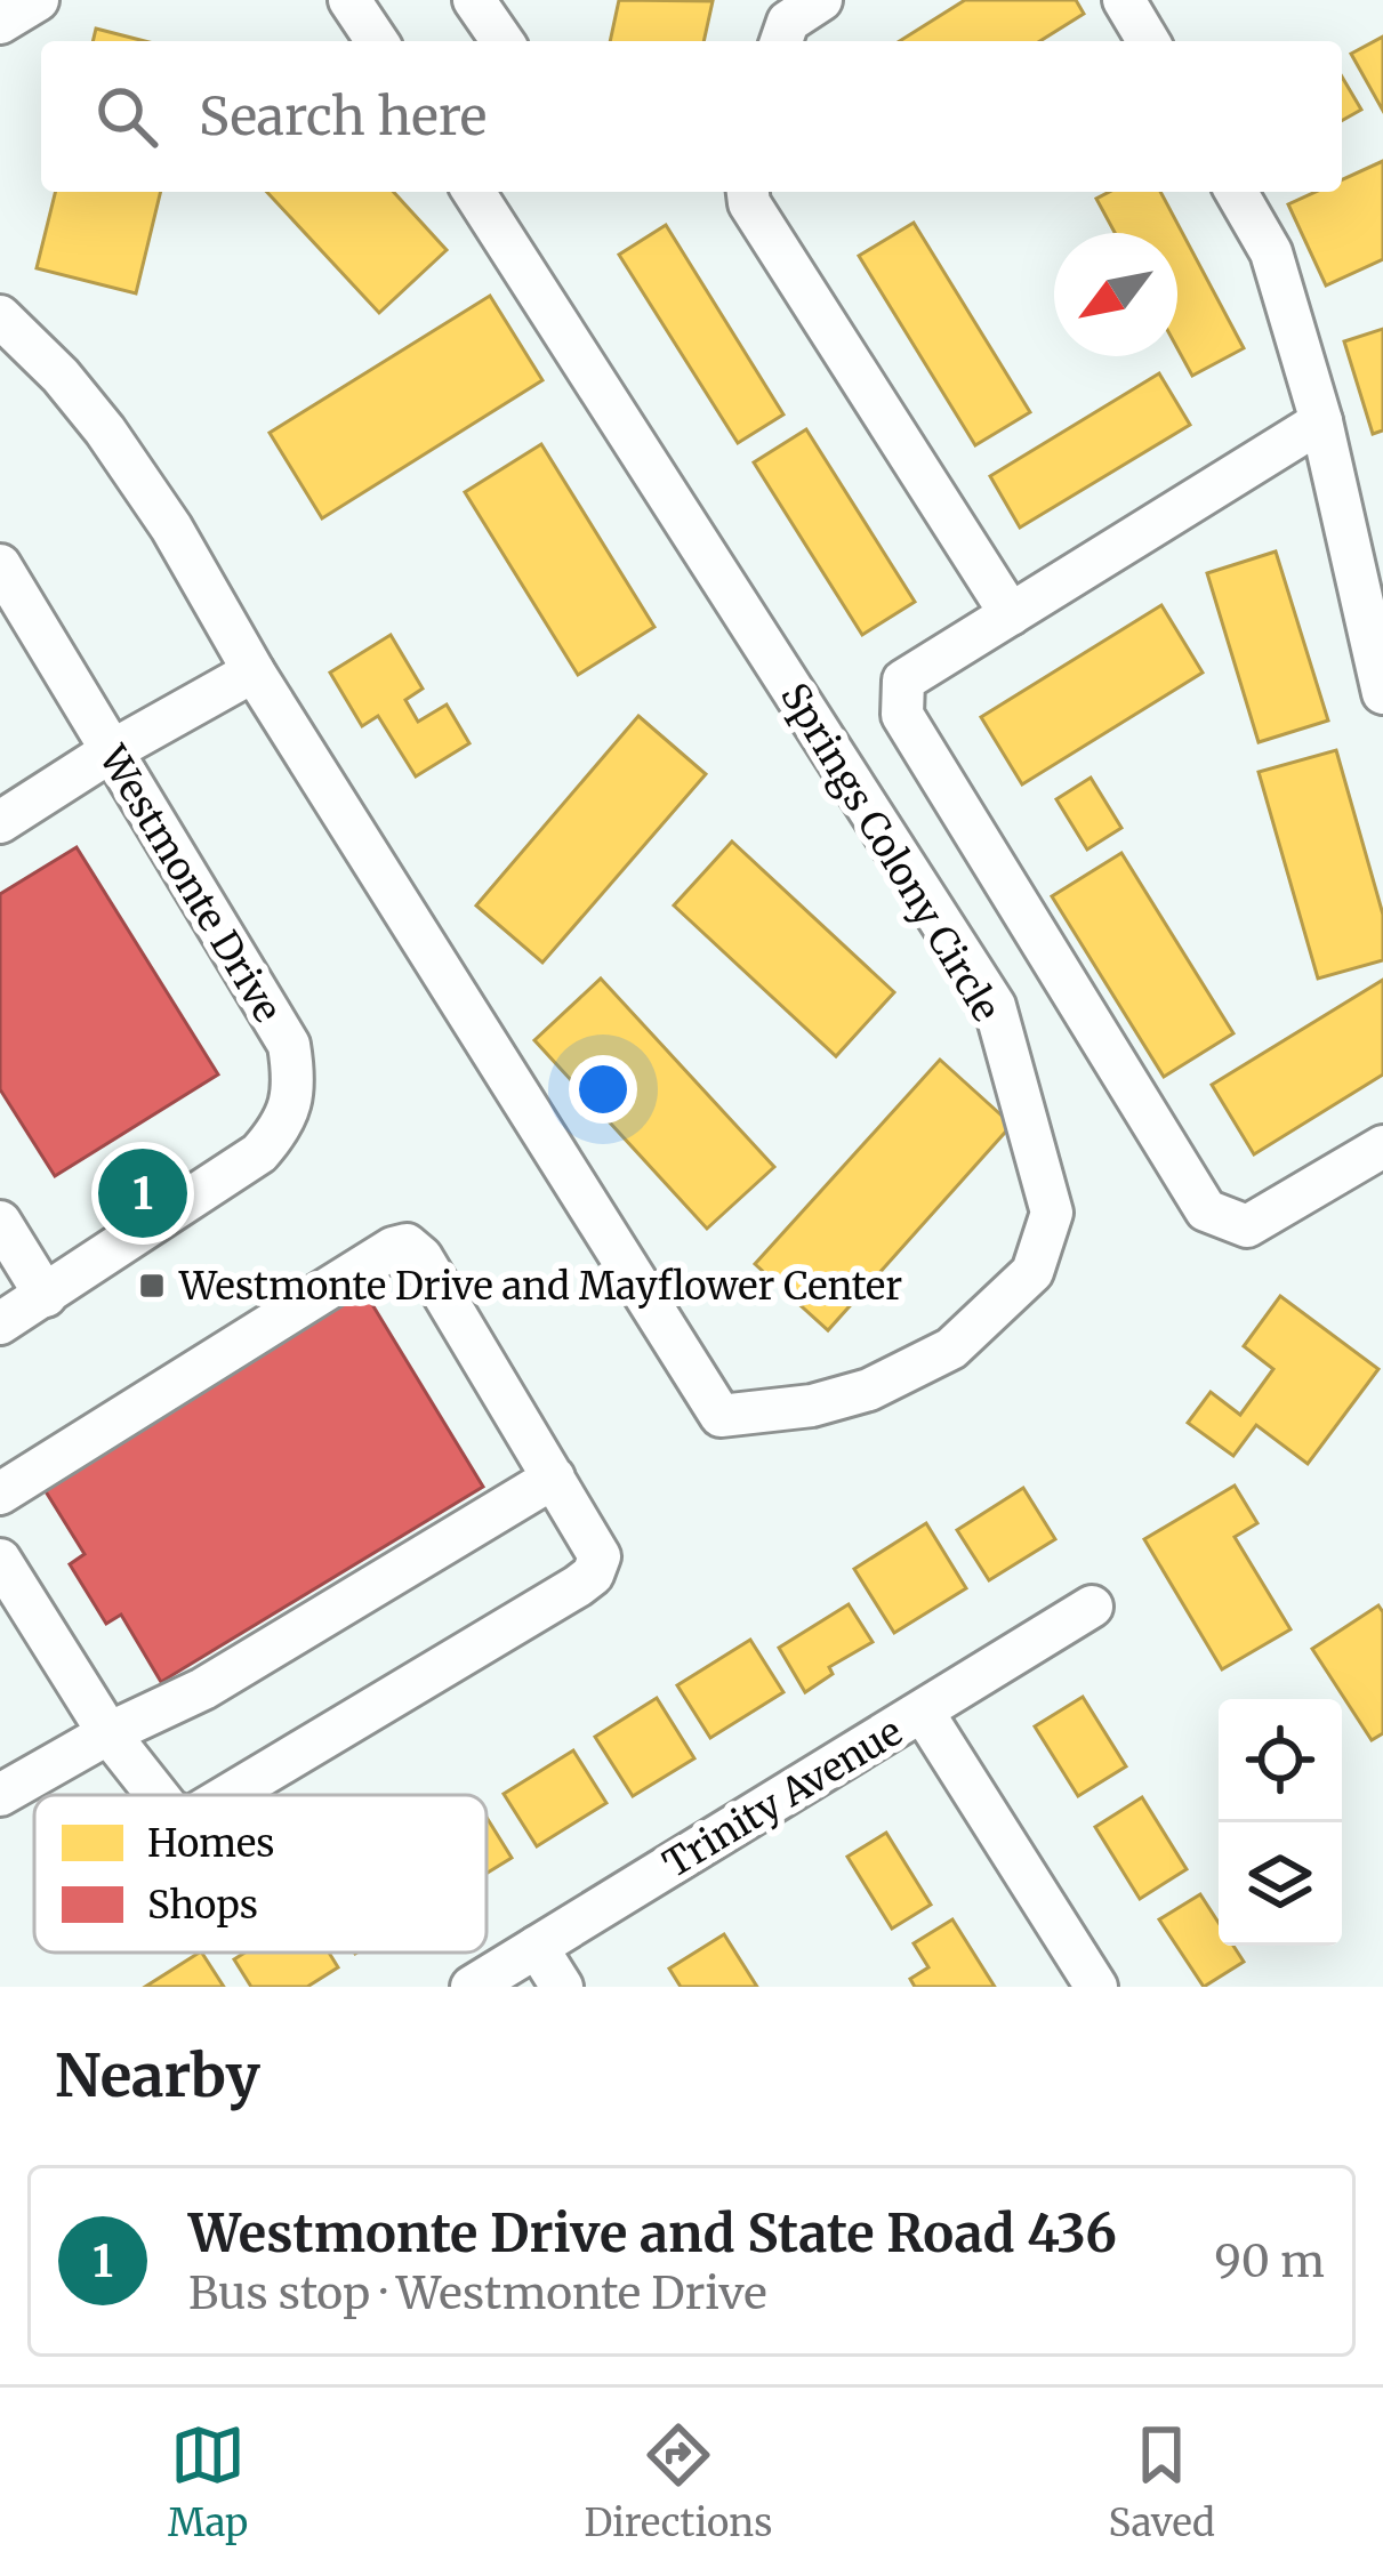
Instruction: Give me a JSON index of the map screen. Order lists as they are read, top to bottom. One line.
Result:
{"streets":{"street":["Springs Colony Circle","Westmonte Drive","Trinity Avenue"]},"places":{"transit":["Westmonte Drive and Mayflower Center"]},"legend":["Homes","Shops"],"north":"bottom left","page":{"search":"Search here","pins":"1","heading":"Nearby","list":[{"mark":"1","name":"Westmonte Drive and State Road 436","note":"Bus stop · Westmonte Drive","value":"90 m"}],"nav":["Map","Directions","Saved"]}}
